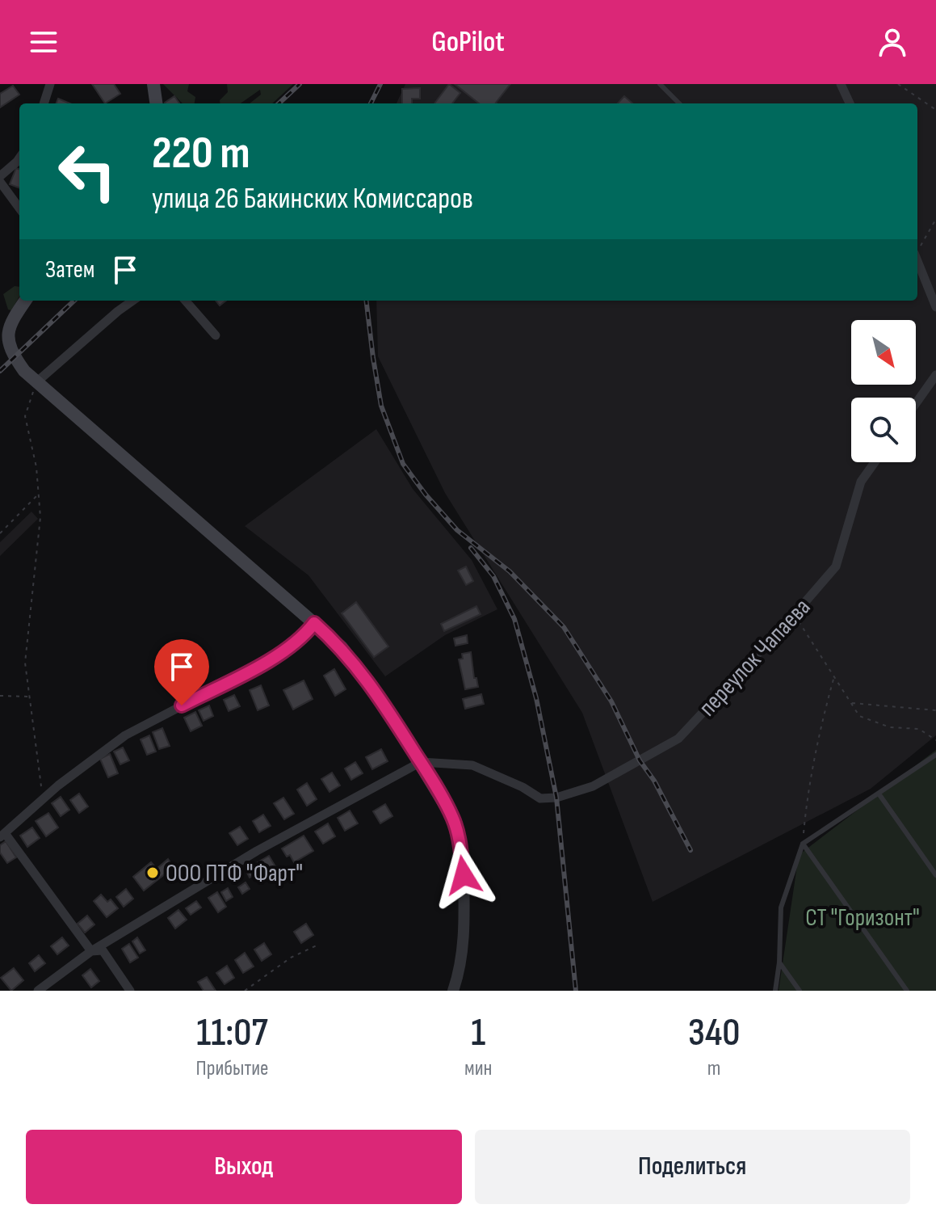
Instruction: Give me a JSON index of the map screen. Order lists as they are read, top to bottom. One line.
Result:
{"streets":{"street":["переулок Чапаева"]},"parks":["СТ \"Горизонт\""],"places":["ООО ПТФ \"Фарт\""],"north":"bottom right","page":{"header":"GoPilot","turn":["220 m","улица 26 Бакинских Комиссаров"],"then":"Затем","eta":["11:07","Прибытие","1","мин","340","m"],"buttons":["Выход","Поделиться"]}}
